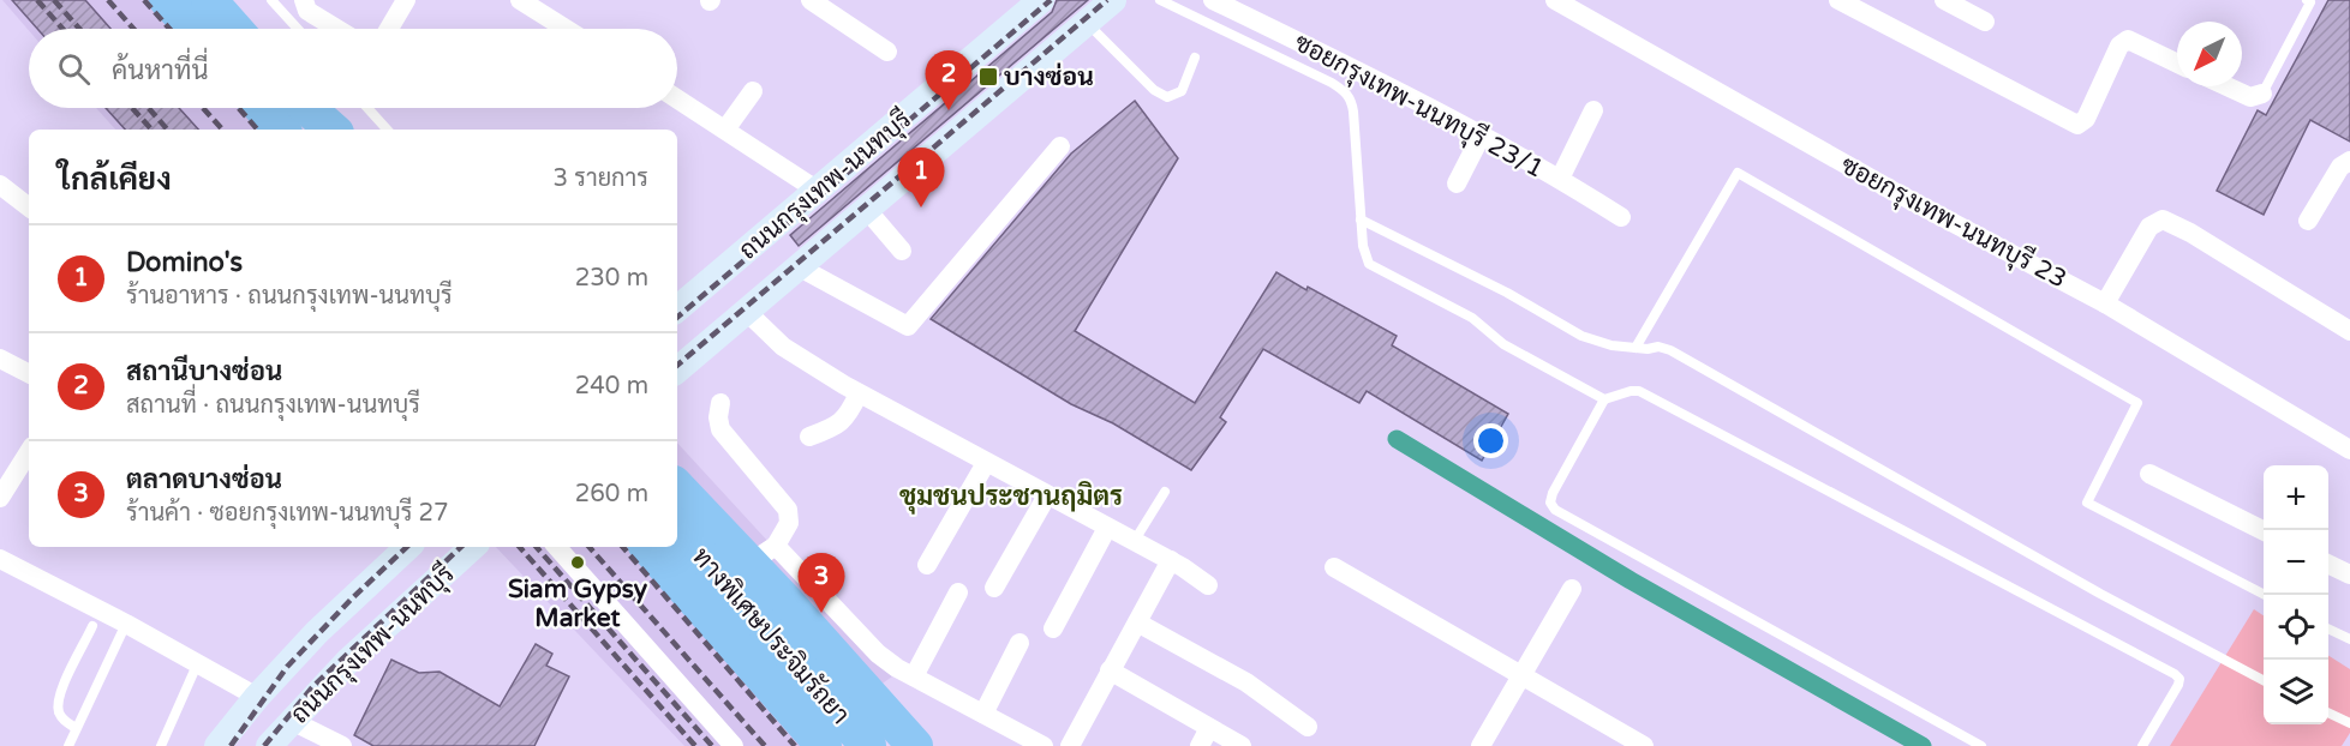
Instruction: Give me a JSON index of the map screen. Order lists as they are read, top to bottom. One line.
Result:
{"streets":{"highway":["ทางพิเศษประจิมรัถยา"],"main road":["ถนนกรุงเทพ-นนทบุรี"],"street":["ซอยกรุงเทพ-นนทบุรี 23/1","ซอยกรุงเทพ-นนทบุรี 23"]},"districts":["ชุมชนประชานฤมิตร"],"places":{"transit":["บางซ่อน"],"other":["Siam Gypsy Market"]},"north":"bottom left","page":{"search":"ค้นหาที่นี่","pins":["2","1","3"],"heading":["ใกล้เคียง","3 รายการ"],"list":[{"mark":"1","name":"Domino's","note":"ร้านอาหาร · ถนนกรุงเทพ-นนทบุรี","value":"230 m"},{"mark":"2","name":"สถานีบางซ่อน","note":"สถานที่ · ถนนกรุงเทพ-นนทบุรี","value":"240 m"},{"mark":"3","name":"ตลาดบางซ่อน","note":"ร้านค้า · ซอยกรุงเทพ-นนทบุรี 27","value":"260 m"}],"map_buttons":["+","−"]}}
